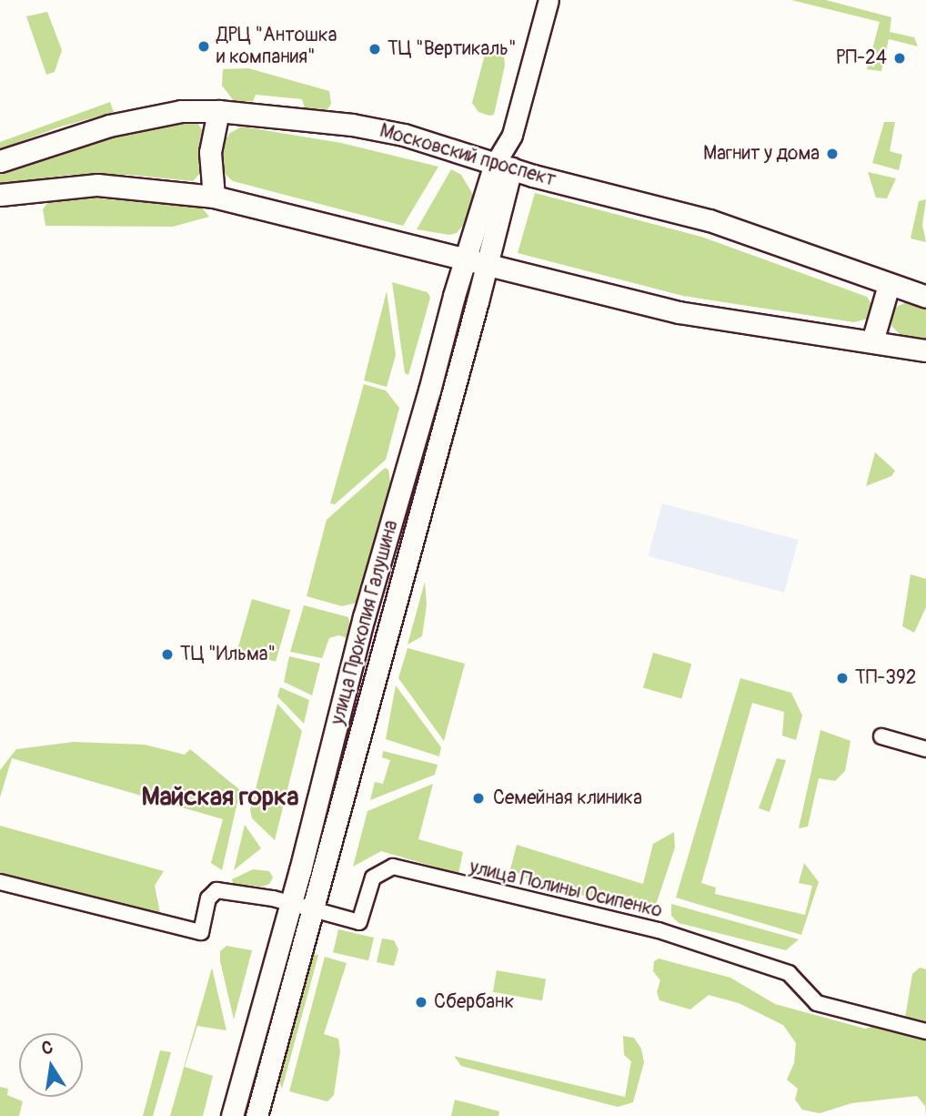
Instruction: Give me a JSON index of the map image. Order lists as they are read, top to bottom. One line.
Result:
{"streets":{"main road":["Московский проспект","улица Прокопия Галушина"],"street":["улица Полины Осипенко"]},"crossings":[["Московский проспект","улица Прокопия Галушина"],["улица Прокопия Галушина","улица Полины Осипенко"]],"districts":["Майская горка"],"places":["ДРЦ \"Антошка и компания\"","ТЦ \"Вертикаль\"","РП-24","Магнит у дома","ТЦ \"Ильма\"","ТП-392","Семейная клиника","Сбербанк"],"north":"top"}
